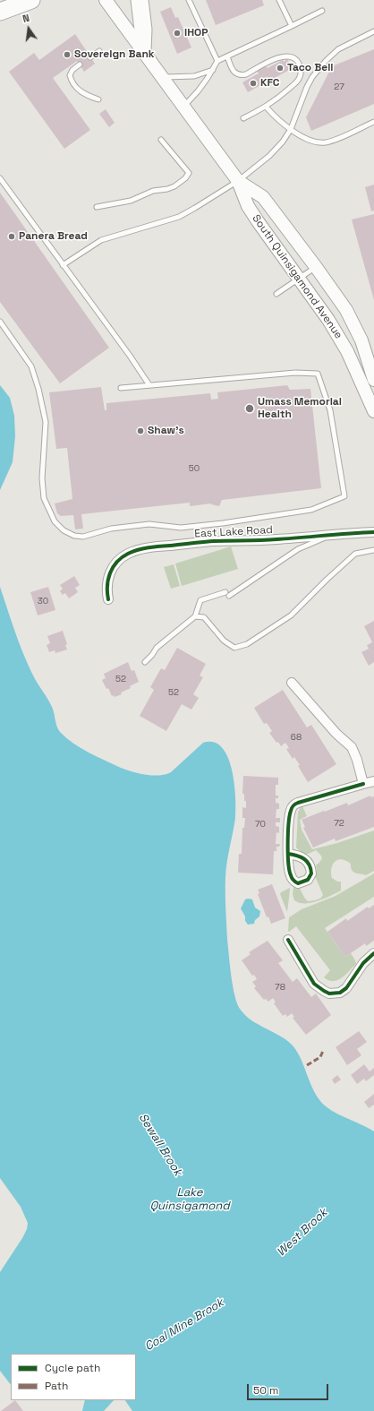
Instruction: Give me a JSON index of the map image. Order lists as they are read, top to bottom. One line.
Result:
{"streets":{"main road":["South Quinsigamond Avenue"],"street":["East Lake Road"]},"water":["Sewall Brook","Lake Quinsigamond","West Brook","Coal Mine Brook"],"places":["IHOP","Sovereign Bank","Taco Bell","KFC","Panera Bread","Umass Memorial Health","Shaw's"],"house_numbers":["27","50","30","52","52","68","72","70","78"],"legend":["Cycle path","Path"],"scale_bar":"50 m","north":"top"}
